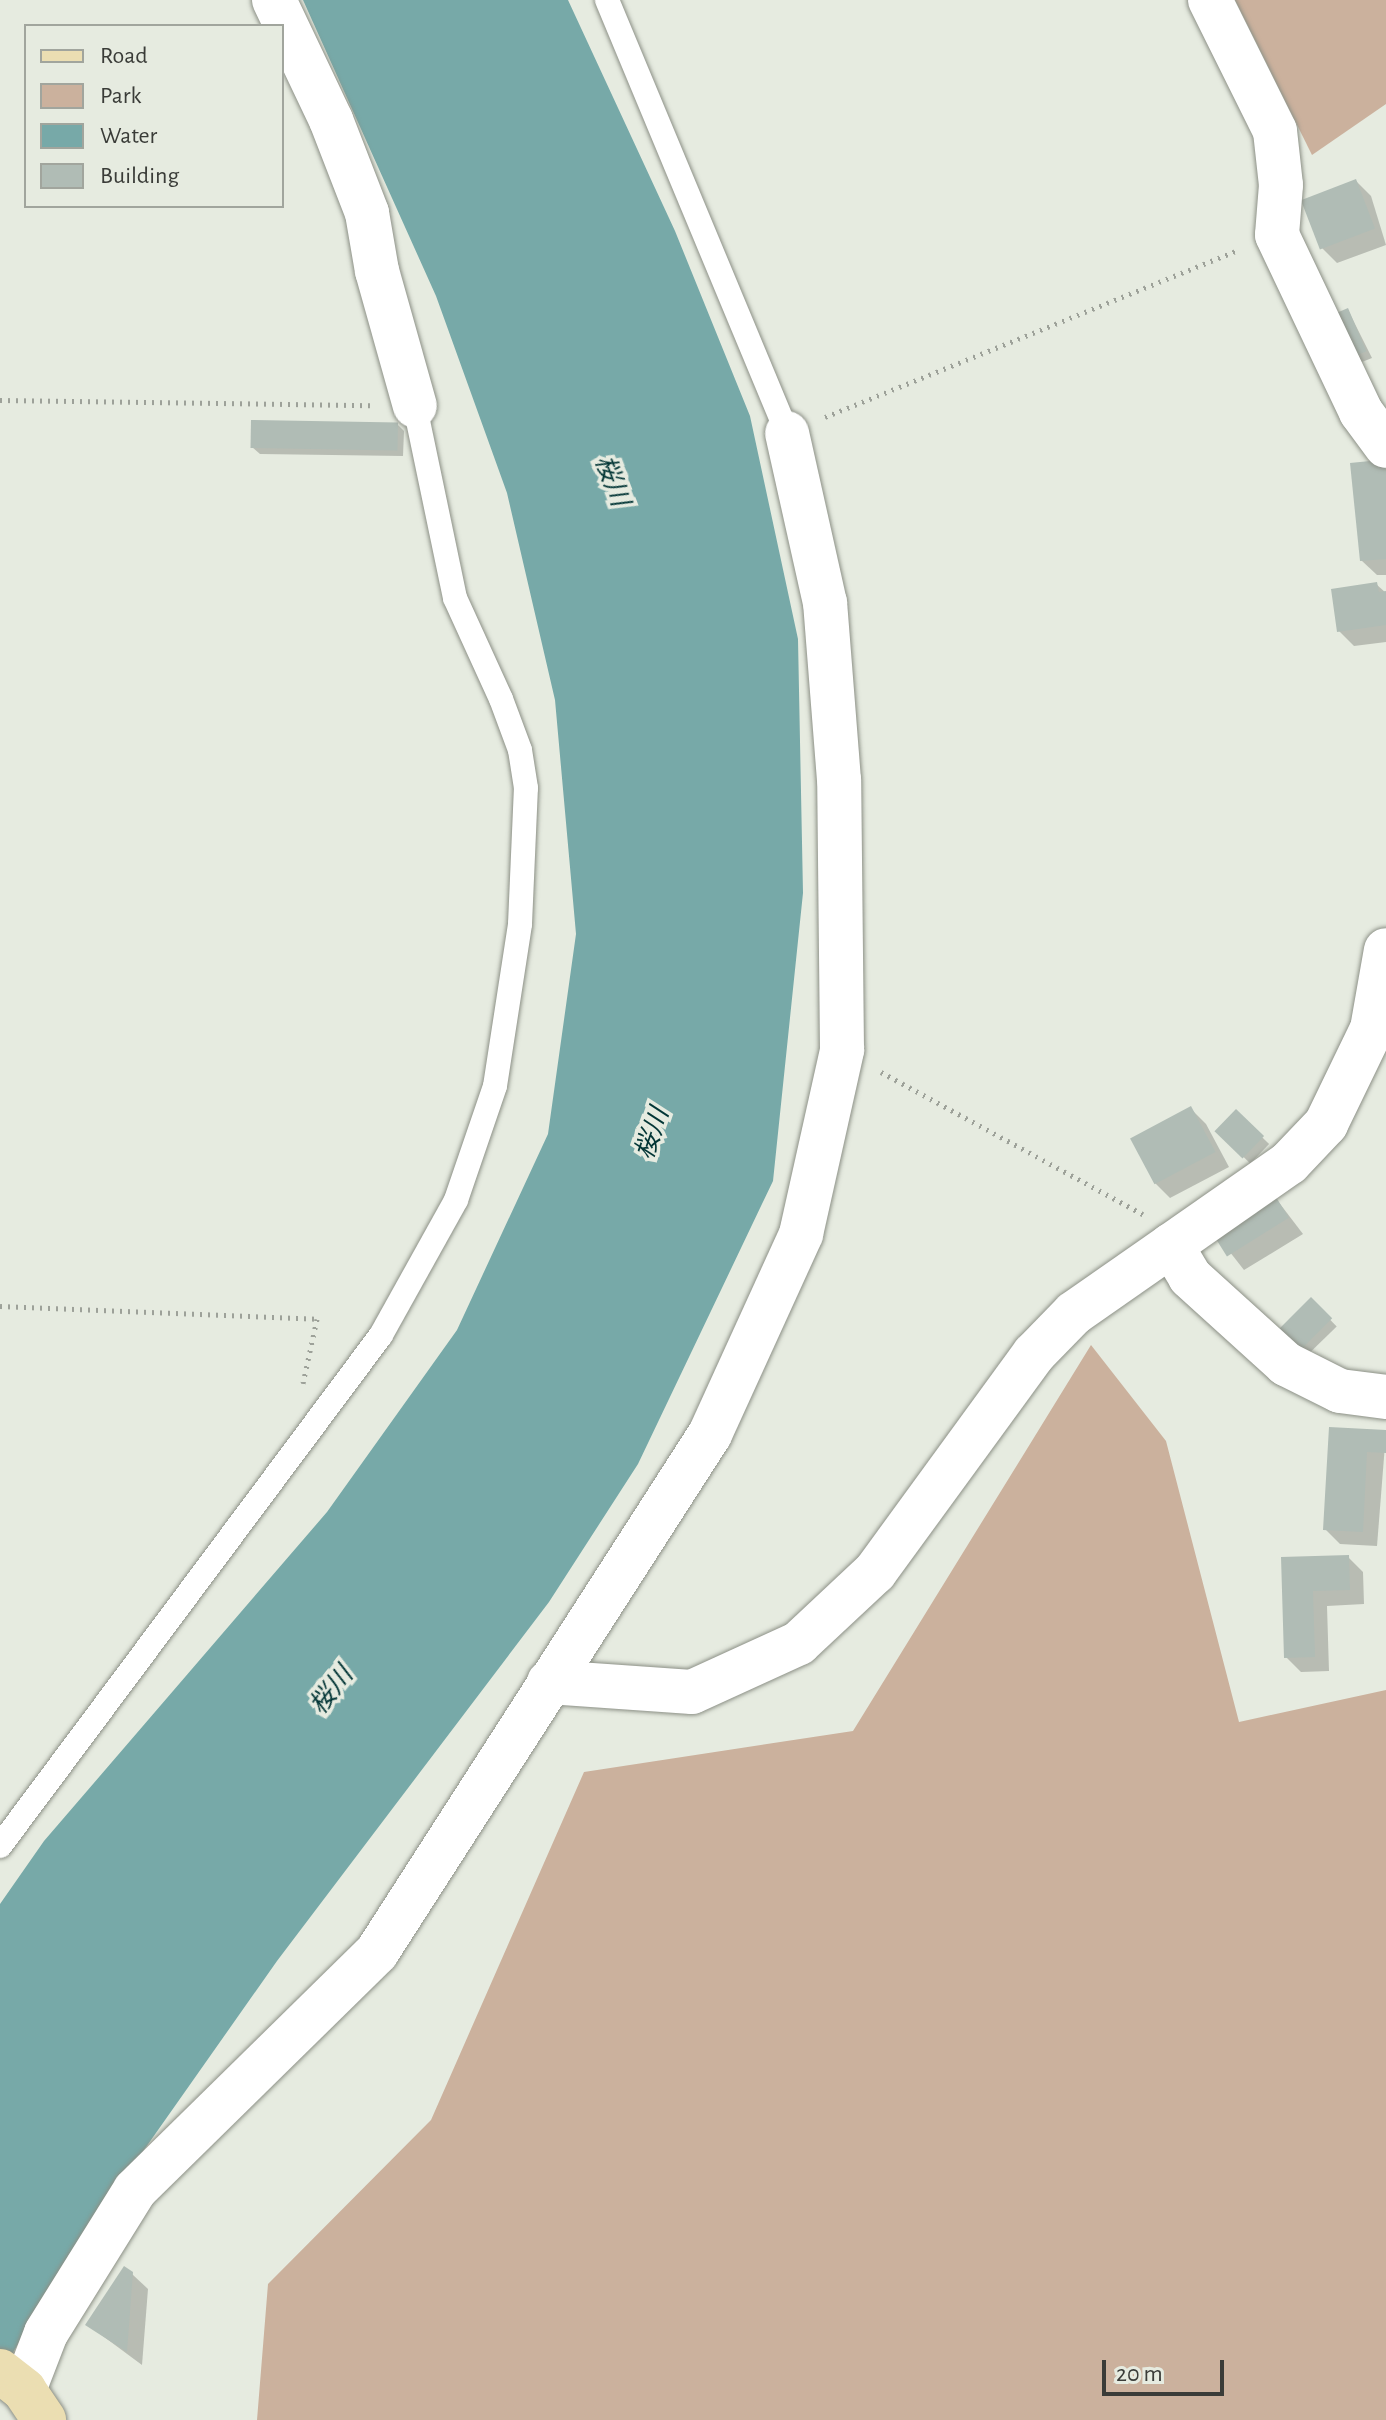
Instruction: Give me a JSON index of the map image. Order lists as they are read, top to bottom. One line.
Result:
{"water":["桜川"],"legend":["Road","Park","Water","Building"],"scale_bar":"20 m"}
